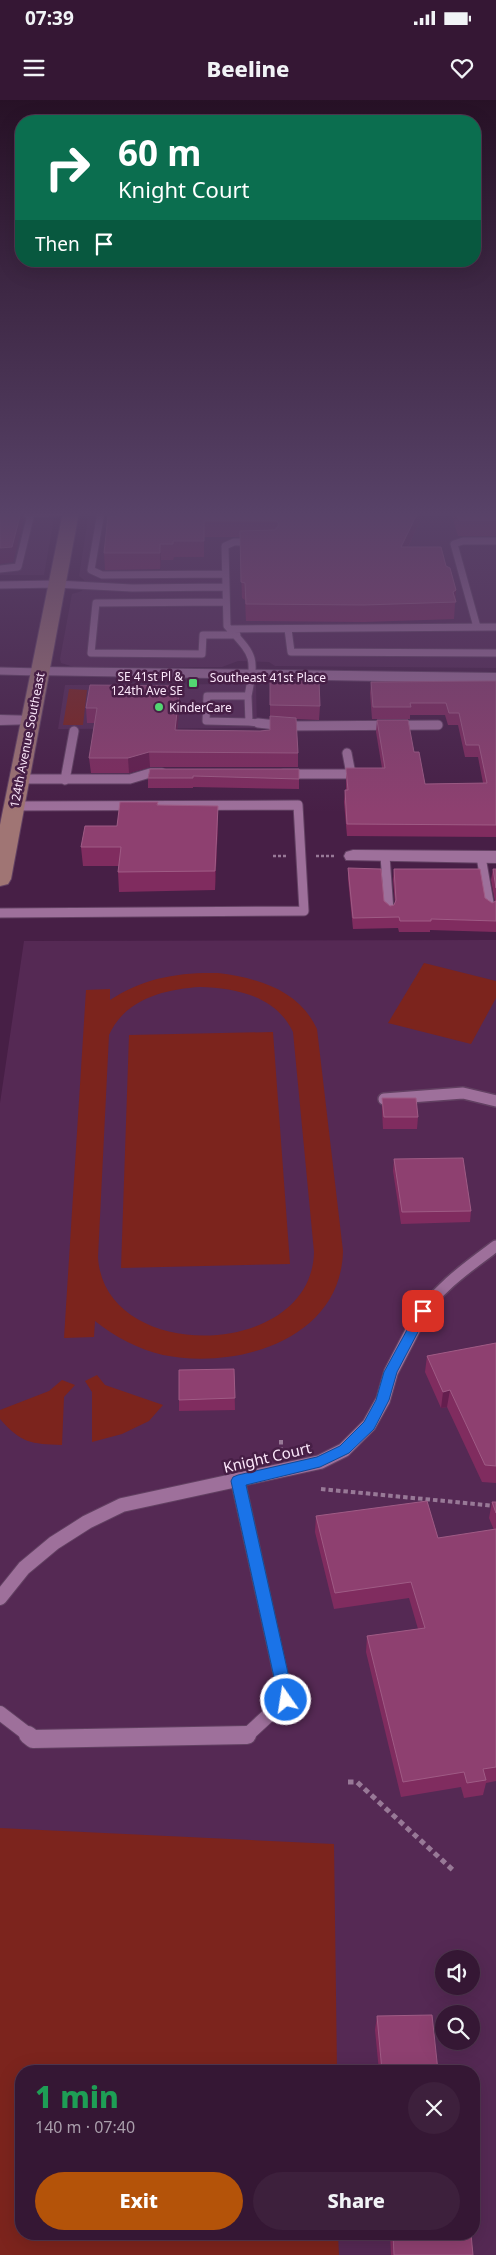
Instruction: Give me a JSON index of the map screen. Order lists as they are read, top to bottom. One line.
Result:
{"streets":{"street":["Southeast 41st Place","124th Avenue Southeast"],"lane":["Knight Court"]},"crossings":[["Southeast 41st Place","124th Avenue Southeast"]],"places":{"transit":["SE 41st Pl & 124th Ave SE"],"other":["KinderCare"]},"page":{"status":"07:39","header":"Beeline","turn":["60 m","Knight Court"],"then":"Then","heading":["1 min","140 m · 07:40"],"buttons":["Exit","Share"]}}
